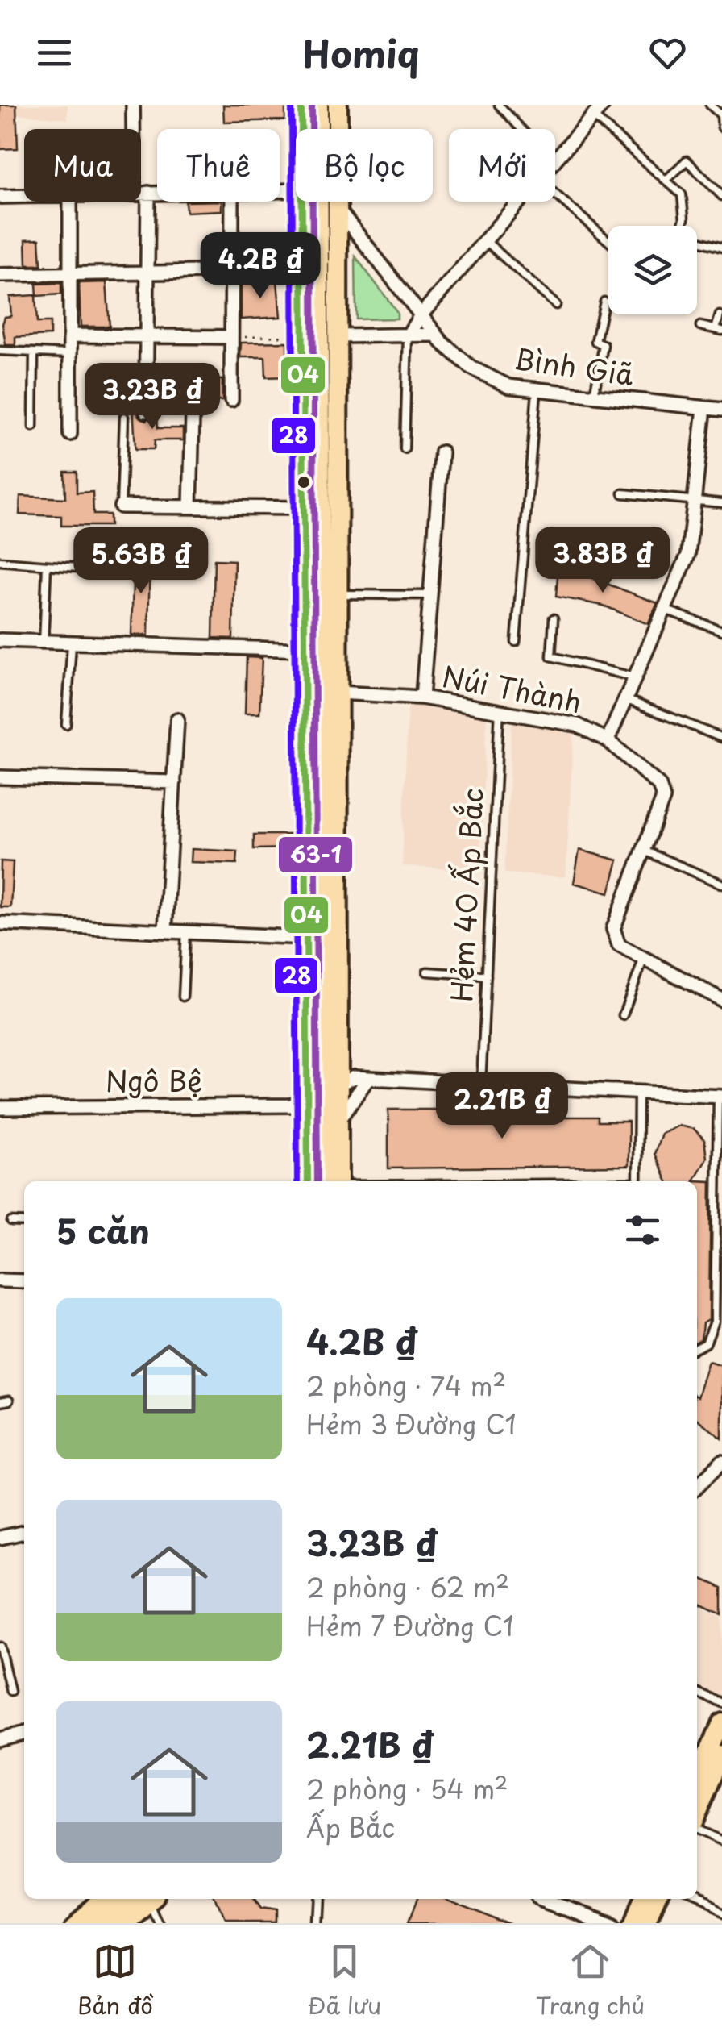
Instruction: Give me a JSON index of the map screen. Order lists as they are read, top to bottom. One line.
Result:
{"streets":{"street":["Bình Giã","Núi Thành","Ngô Bệ"],"lane":["Hẻm 40 Ấp Bắc"]},"crossings":[["Núi Thành","Hẻm 40 Ấp Bắc"],["Hẻm 40 Ấp Bắc","Ngô Bệ"]],"lines":["transit line 04","transit line 28","transit line 63-1"],"page":{"header":"Homiq","chip":["Mua","Thuê","Bộ lọc","Mới"],"price":["4.2B ₫","3.23B ₫","3.83B ₫","5.63B ₫","2.21B ₫"],"heading":"5 căn","list":[{"name":"4.2B ₫","note":"2 phòng · 74 m² · Hẻm 3 Đường C1"},{"name":"3.23B ₫","note":"2 phòng · 62 m² · Hẻm 7 Đường C1"},{"name":"2.21B ₫","note":"2 phòng · 54 m² · Ấp Bắc"}],"tabs":["Bản đồ","Đã lưu","Trang chủ"]}}
